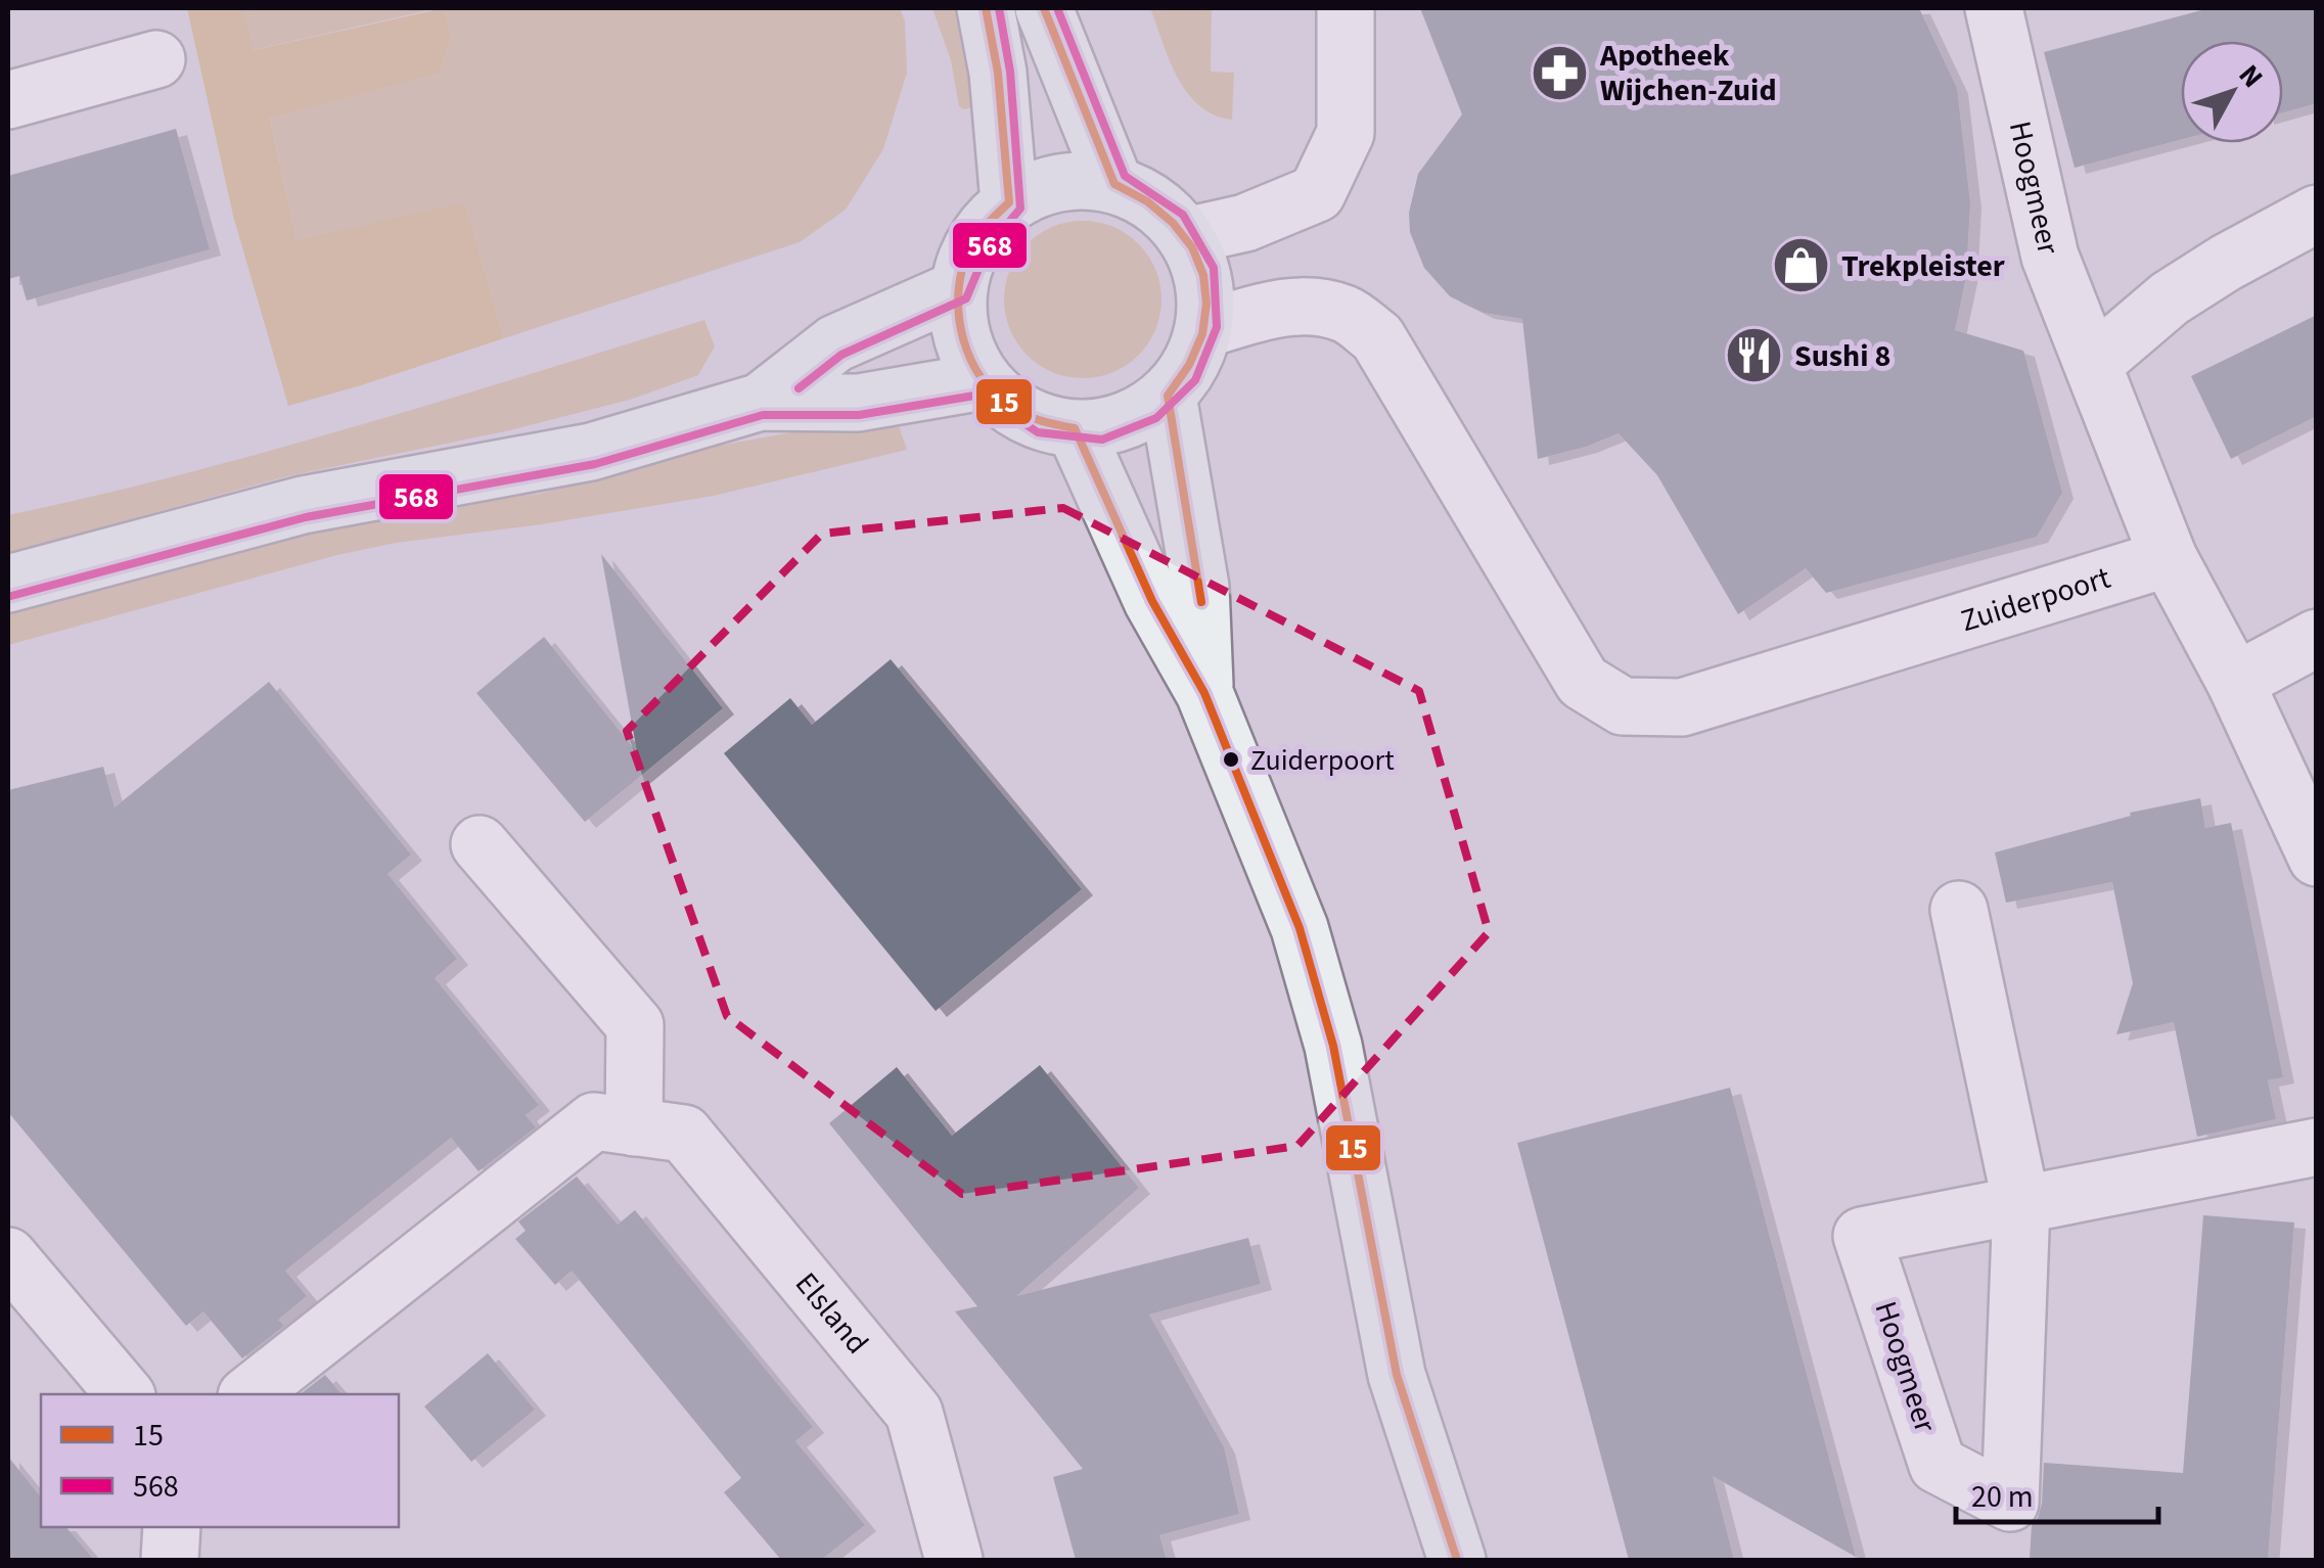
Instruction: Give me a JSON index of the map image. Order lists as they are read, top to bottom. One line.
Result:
{"streets":{"street":["Hoogmeer","Zuiderpoort","Elsland"]},"crossings":[["Hoogmeer","Zuiderpoort"]],"places":{"pharmacy":["Apotheek Wijchen-Zuid"],"shop":["Trekpleister"],"restaurant":["Sushi 8"],"other":["Zuiderpoort"]},"lines":["transit line 15","transit line 568"],"legend":["15","568"],"scale_bar":"20 m","north":"top right"}
